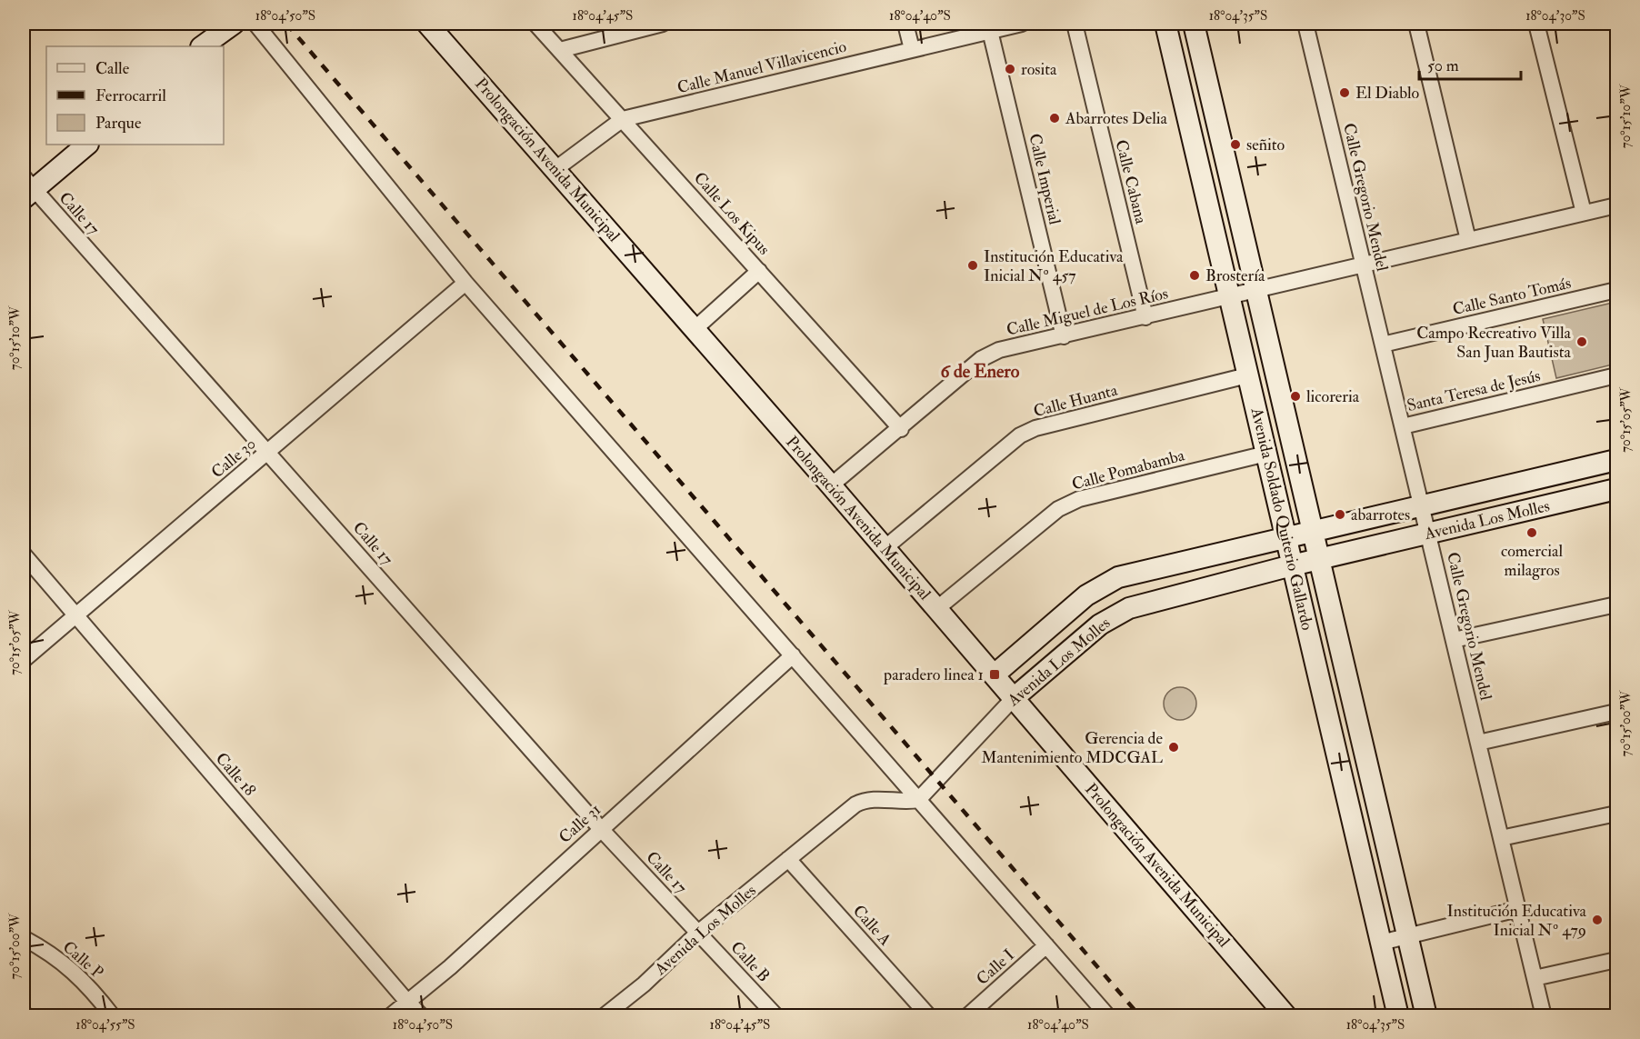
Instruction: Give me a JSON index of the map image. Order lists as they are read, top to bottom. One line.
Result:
{"streets":{"street":["Calle Manuel Villavicencio","Prolongación Avenida Municipal","Calle Imperial","Calle Cabana","Calle Gregorio Mendel","Calle 17","Calle Los Kipus","Calle Santo Tomás","Calle Miguel de Los Ríos","Santa Teresa de Jesús","Calle Huanta","Calle 30","Calle Pomabamba","Avenida Soldado Quiterio Gallardo","Avenida Los Molles","Calle 18","Calle 31","Calle A","Calle P","Calle B","Calle I"]},"crossings":[["Calle Manuel Villavicencio","Prolongación Avenida Municipal"],["Calle Manuel Villavicencio","Calle Imperial"],["Calle Manuel Villavicencio","Calle Los Kipus"],["Prolongación Avenida Municipal","Calle Miguel de Los Ríos"],["Prolongación Avenida Municipal","Calle Huanta"],["Prolongación Avenida Municipal","Calle Pomabamba"],["Prolongación Avenida Municipal","Avenida Los Molles"],["Calle Imperial","Calle Miguel de Los Ríos"],["Calle Cabana","Calle Miguel de Los Ríos"],["Calle Gregorio Mendel","Calle Santo Tomás"],["Calle Gregorio Mendel","Calle Miguel de Los Ríos"],["Calle Gregorio Mendel","Santa Teresa de Jesús"],["Calle Gregorio Mendel","Avenida Los Molles"],["Calle 17","Calle 30"],["Calle 17","Avenida Los Molles"],["Calle 17","Calle 31"],["Calle 17","Calle B"],["Calle Los Kipus","Calle Miguel de Los Ríos"],["Calle Miguel de Los Ríos","Avenida Soldado Quiterio Gallardo"],["Calle Huanta","Avenida Soldado Quiterio Gallardo"],["Calle 30","Calle 18"],["Calle Pomabamba","Avenida Soldado Quiterio Gallardo"],["Avenida Soldado Quiterio Gallardo","Avenida Los Molles"],["Avenida Los Molles","Calle A"],["Avenida Los Molles","Calle B"],["Calle 18","Calle 31"]],"districts":["6 de Enero"],"places":{"other":["rosita","El Diablo","Abarrotes Delia","señito","Institución Educativa Inicial Nº 457","Brostería","Campo Recreativo Villa San Juan Bautista","licoreria","abarrotes","comercial milagros","Gerencia de Mantenimiento MDCGAL","Institución Educativa Inicial Nº 479"],"transit":["paradero linea 1"]},"legend":["Calle","Ferrocarril","Parque"],"scale_bar":"50 m","coordinates":["18°04'50\"S","18°04'45\"S","18°04'40\"S","18°04'35\"S","18°04'30\"S","70°15'10\"W","70°15'05\"W","70°15'00\"W","18°04'55\"S"]}
